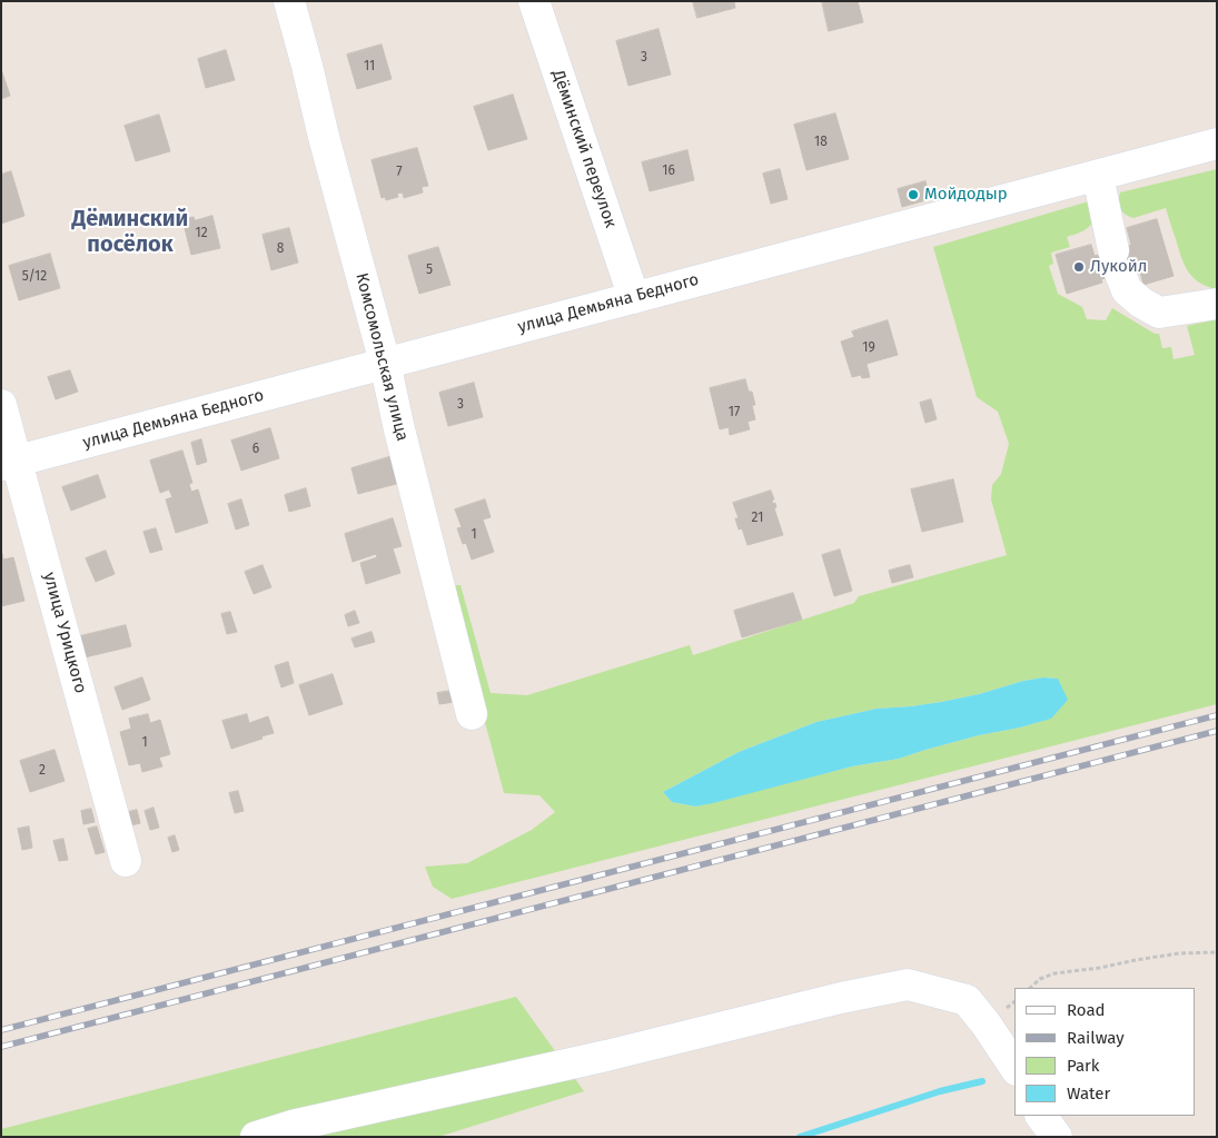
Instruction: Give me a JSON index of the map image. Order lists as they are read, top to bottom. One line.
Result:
{"streets":{"street":["Дёминский переулок","улица Демьяна Бедного","Комсомольская улица","улица Урицкого"]},"crossings":[["Дёминский переулок","улица Демьяна Бедного"],["улица Демьяна Бедного","Комсомольская улица"],["улица Демьяна Бедного","улица Урицкого"]],"districts":["Дёминский посёлок"],"places":["Мойдодыр","Лукойл"],"house_numbers":["3","11","18","16","7","12","8","5","5/12","19","3","17","6","21","1","1","2"],"legend":["Road","Railway","Park","Water"]}
